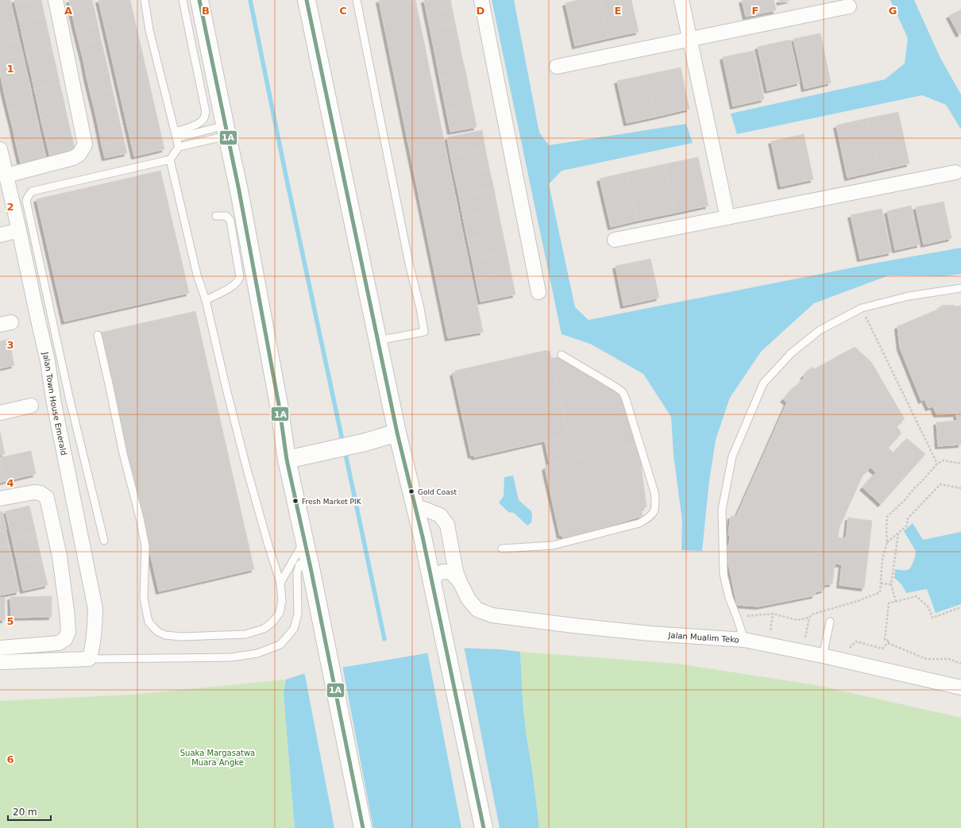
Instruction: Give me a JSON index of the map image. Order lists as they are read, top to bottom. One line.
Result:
{"streets":{"street":["Jalan Town House Emerald","Jalan Mualim Teko"]},"parks":["Suaka Margasatwa Muara Angke"],"places":["Gold Coast","Fresh Market PIK"],"lines":["transit line 1A"],"scale_bar":"20 m","grid":{"columns":["A","B","C","D","E","F","G"],"rows":["1","2","3","4","5","6"]}}
